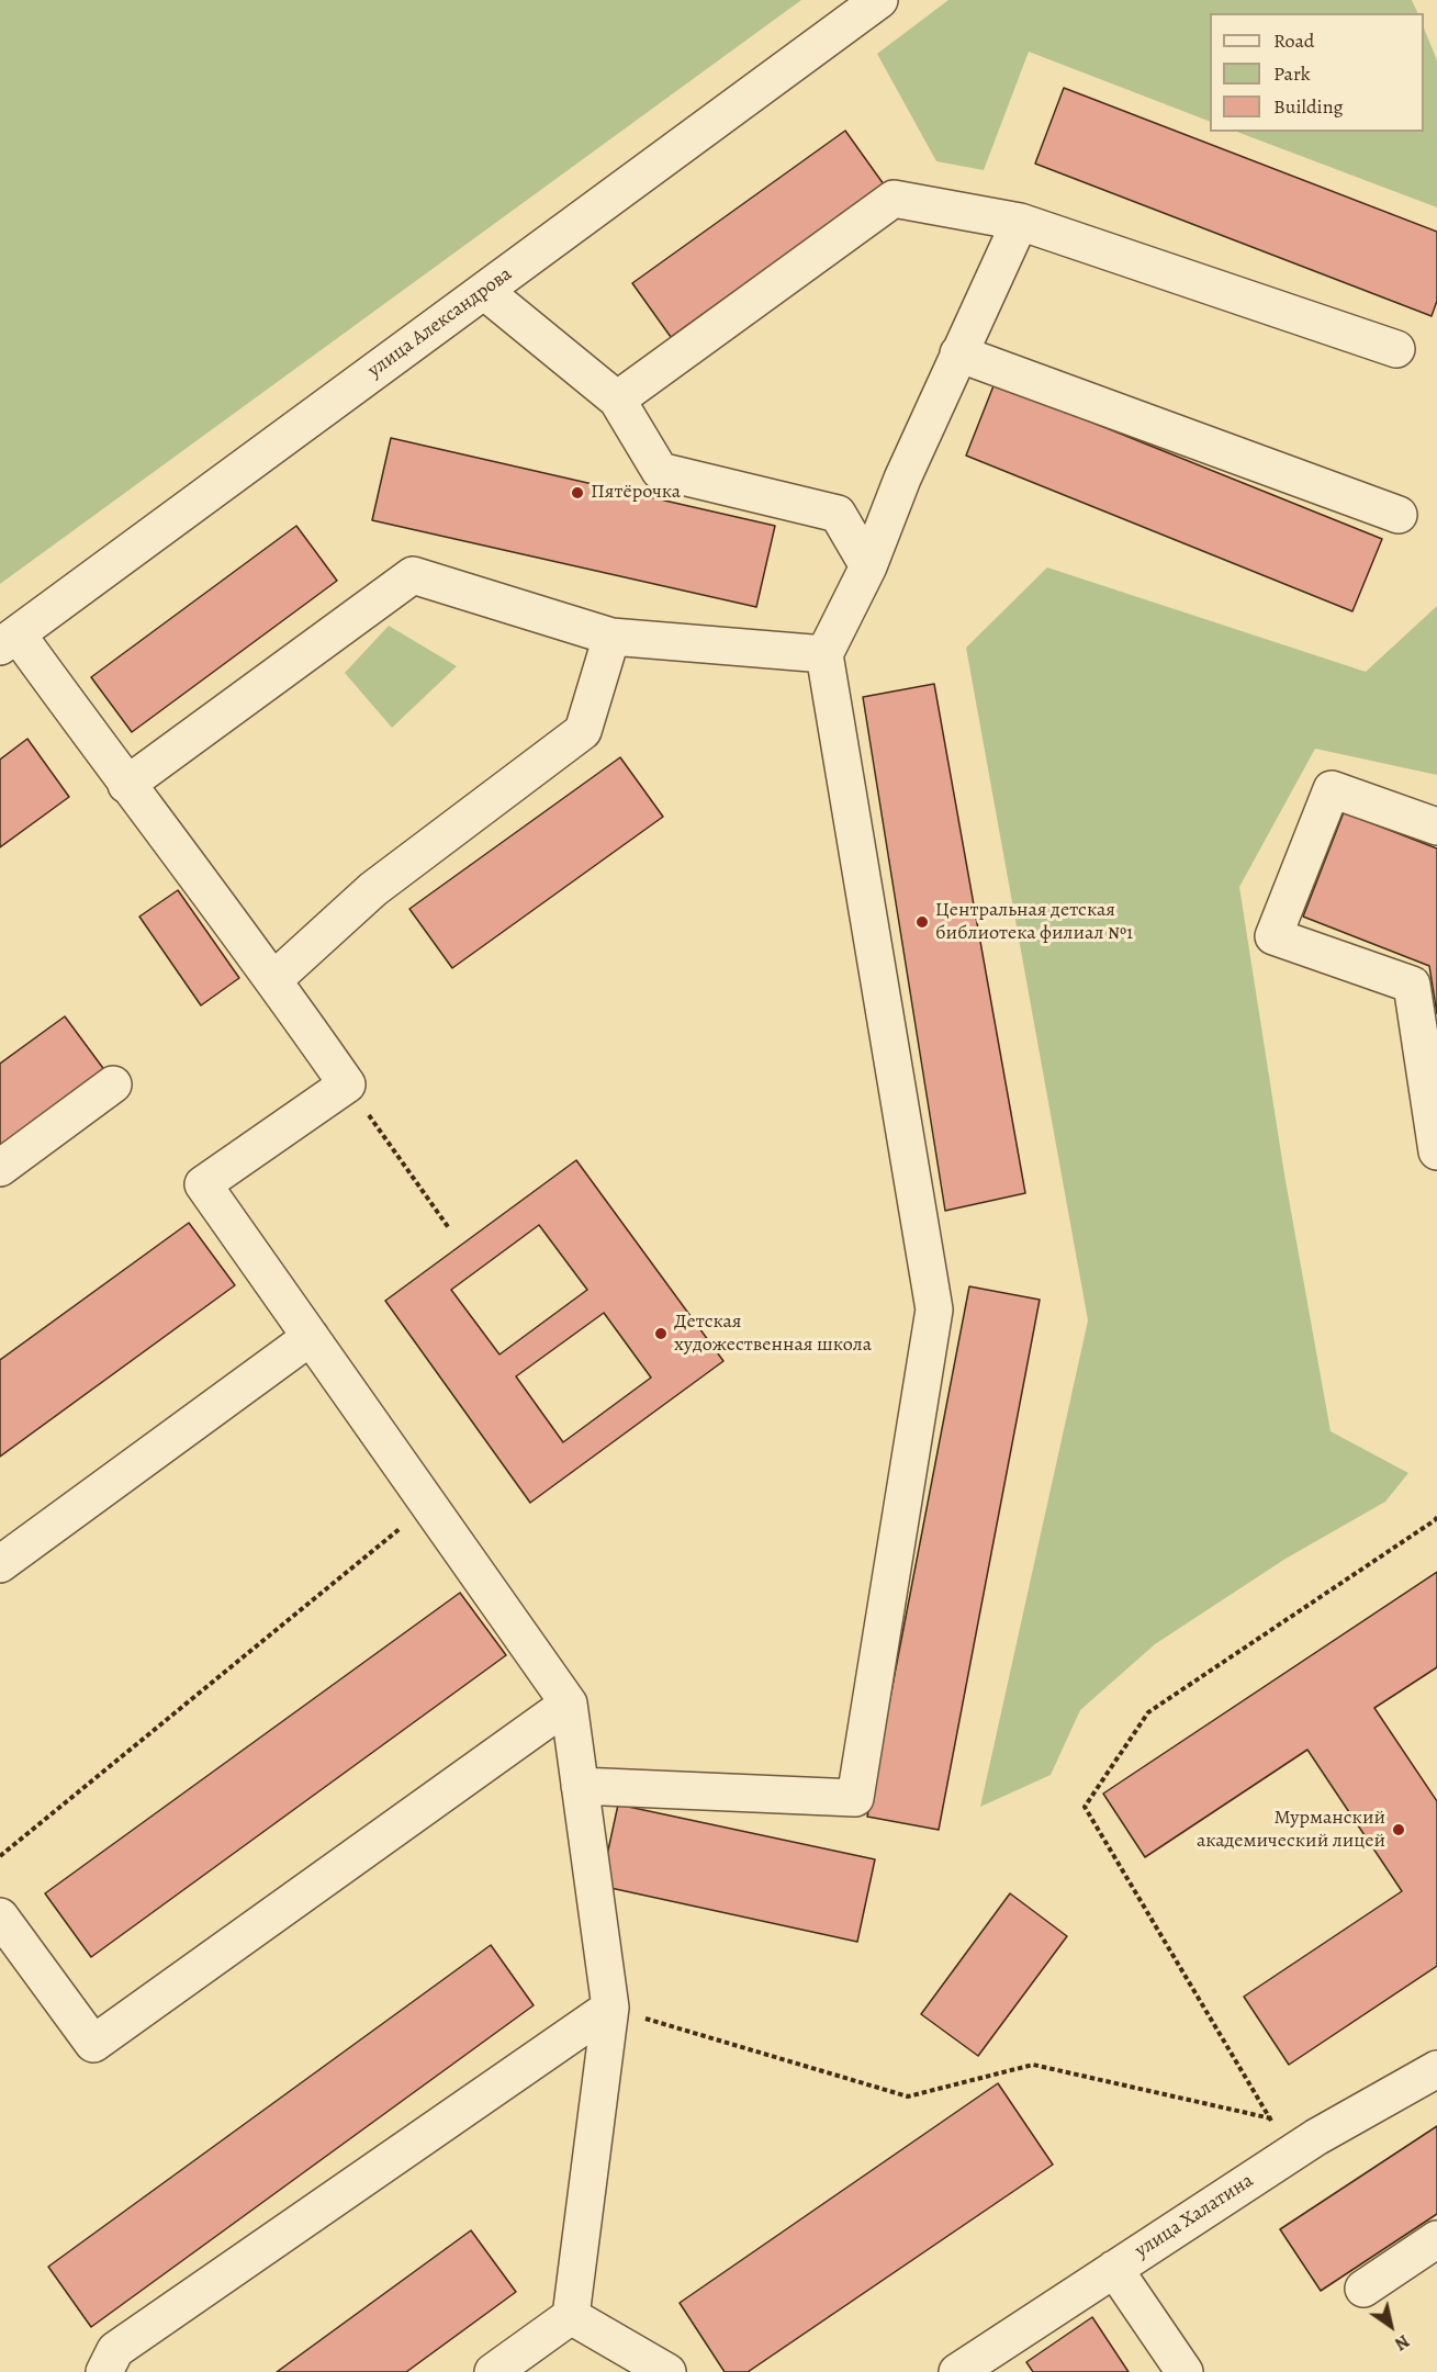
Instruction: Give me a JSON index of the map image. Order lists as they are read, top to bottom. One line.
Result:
{"streets":{"street":["улица Александрова","улица Халатина"]},"places":["Пятёрочка","Центральная детская библиотека филиал №1","Детская художественная школа","Мурманский академический лицей"],"legend":["Road","Park","Building"],"north":"bottom right"}
